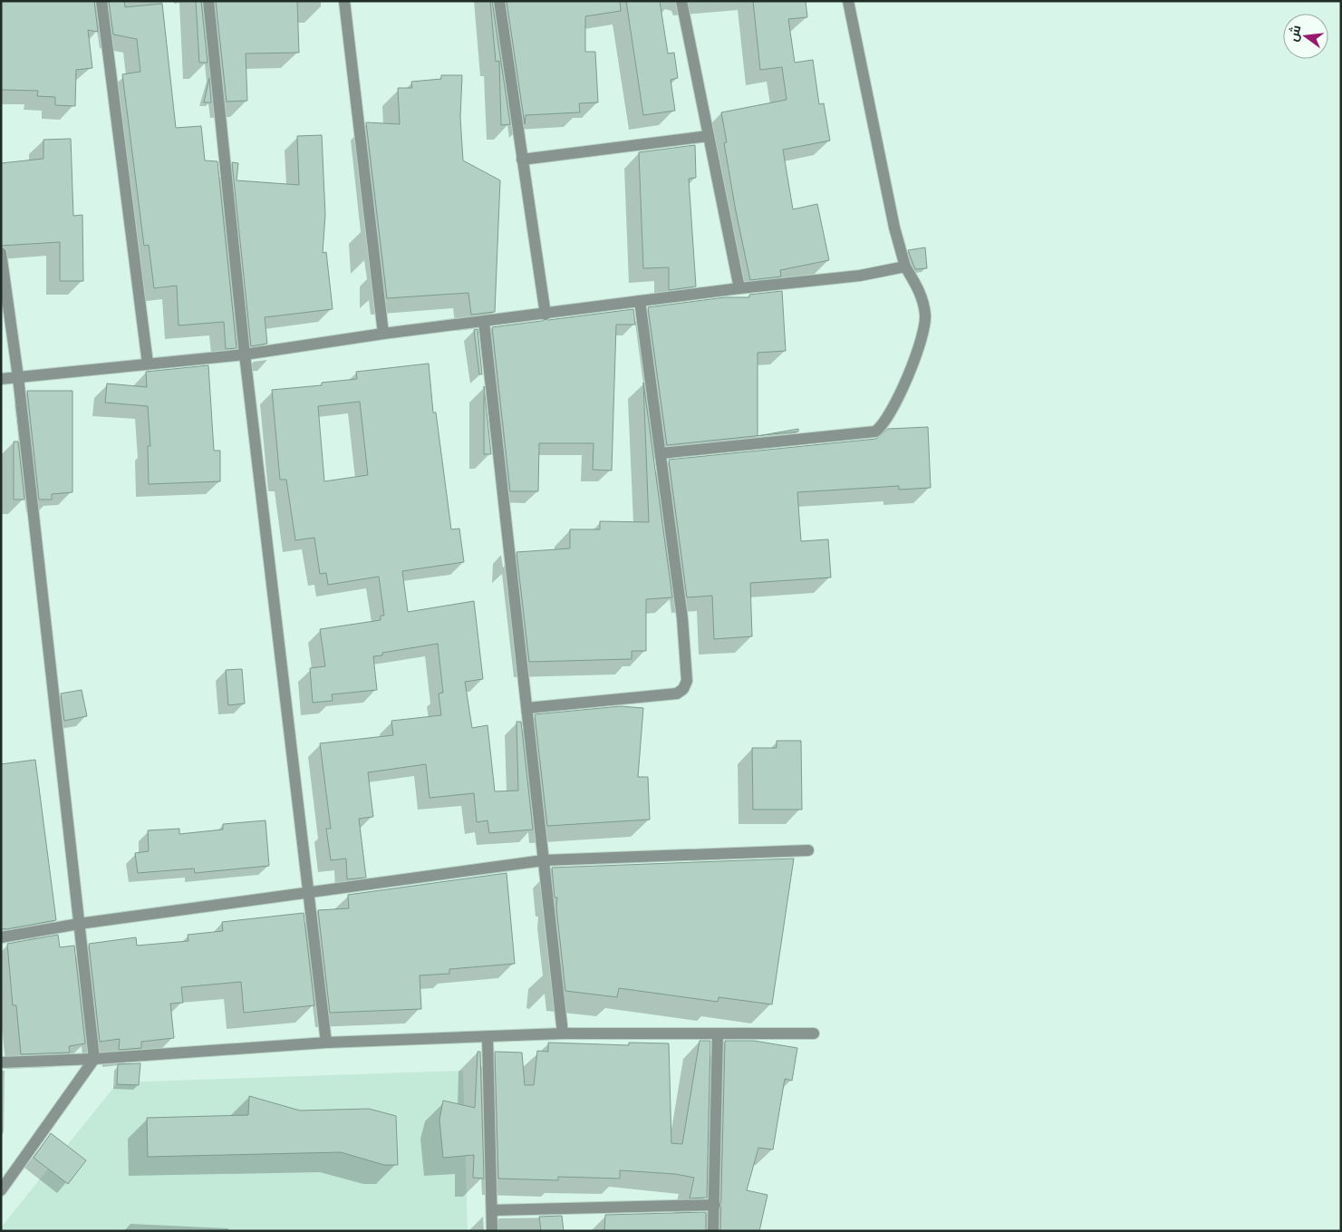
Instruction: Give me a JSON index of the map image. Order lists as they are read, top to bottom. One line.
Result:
{"north":"left"}
